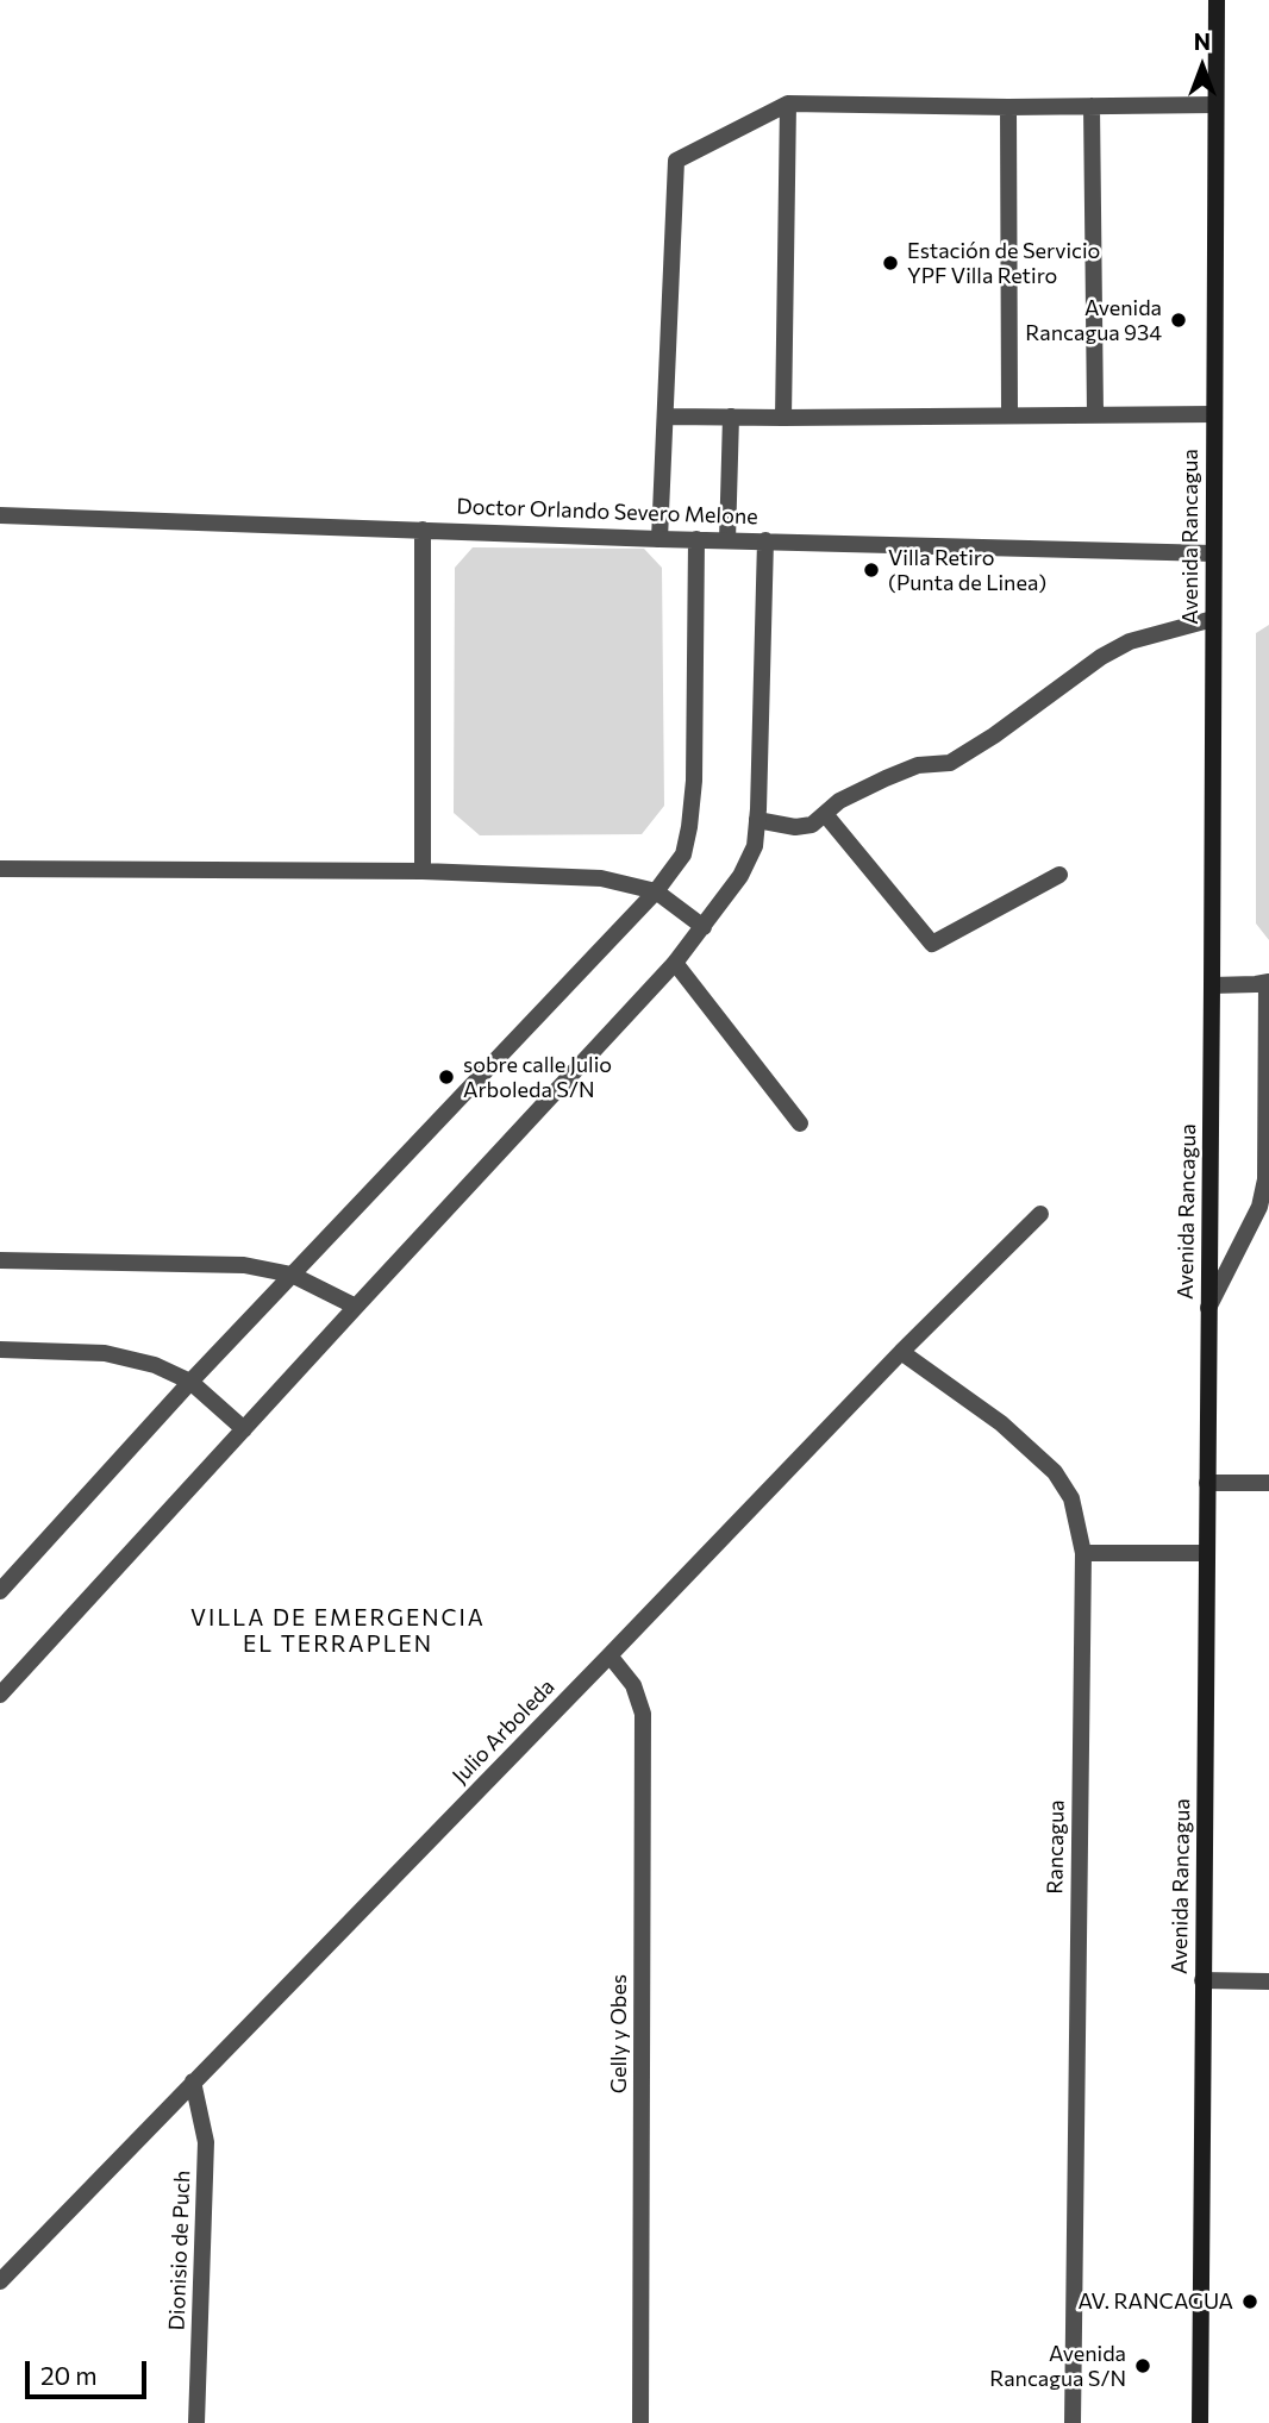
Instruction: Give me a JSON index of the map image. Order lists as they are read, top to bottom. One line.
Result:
{"streets":{"main road":["Avenida Rancagua"],"street":["Doctor Orlando Severo Melone","Julio Arboleda","Rancagua","Gelly y Obes","Dionisio de Puch"]},"crossings":[["Doctor Orlando Severo Melone","Avenida Rancagua"],["Julio Arboleda","Rancagua"],["Julio Arboleda","Gelly y Obes"],["Julio Arboleda","Dionisio de Puch"]],"districts":["VILLA DE EMERGENCIA EL TERRAPLEN"],"places":["Estación de Servicio YPF Villa Retiro","Avenida Rancagua 934","Villa Retiro (Punta de Linea)","sobre calle Julio Arboleda S/N","AV. RANCAGUA","Avenida Rancagua S/N"],"scale_bar":"20 m","north":"top"}
